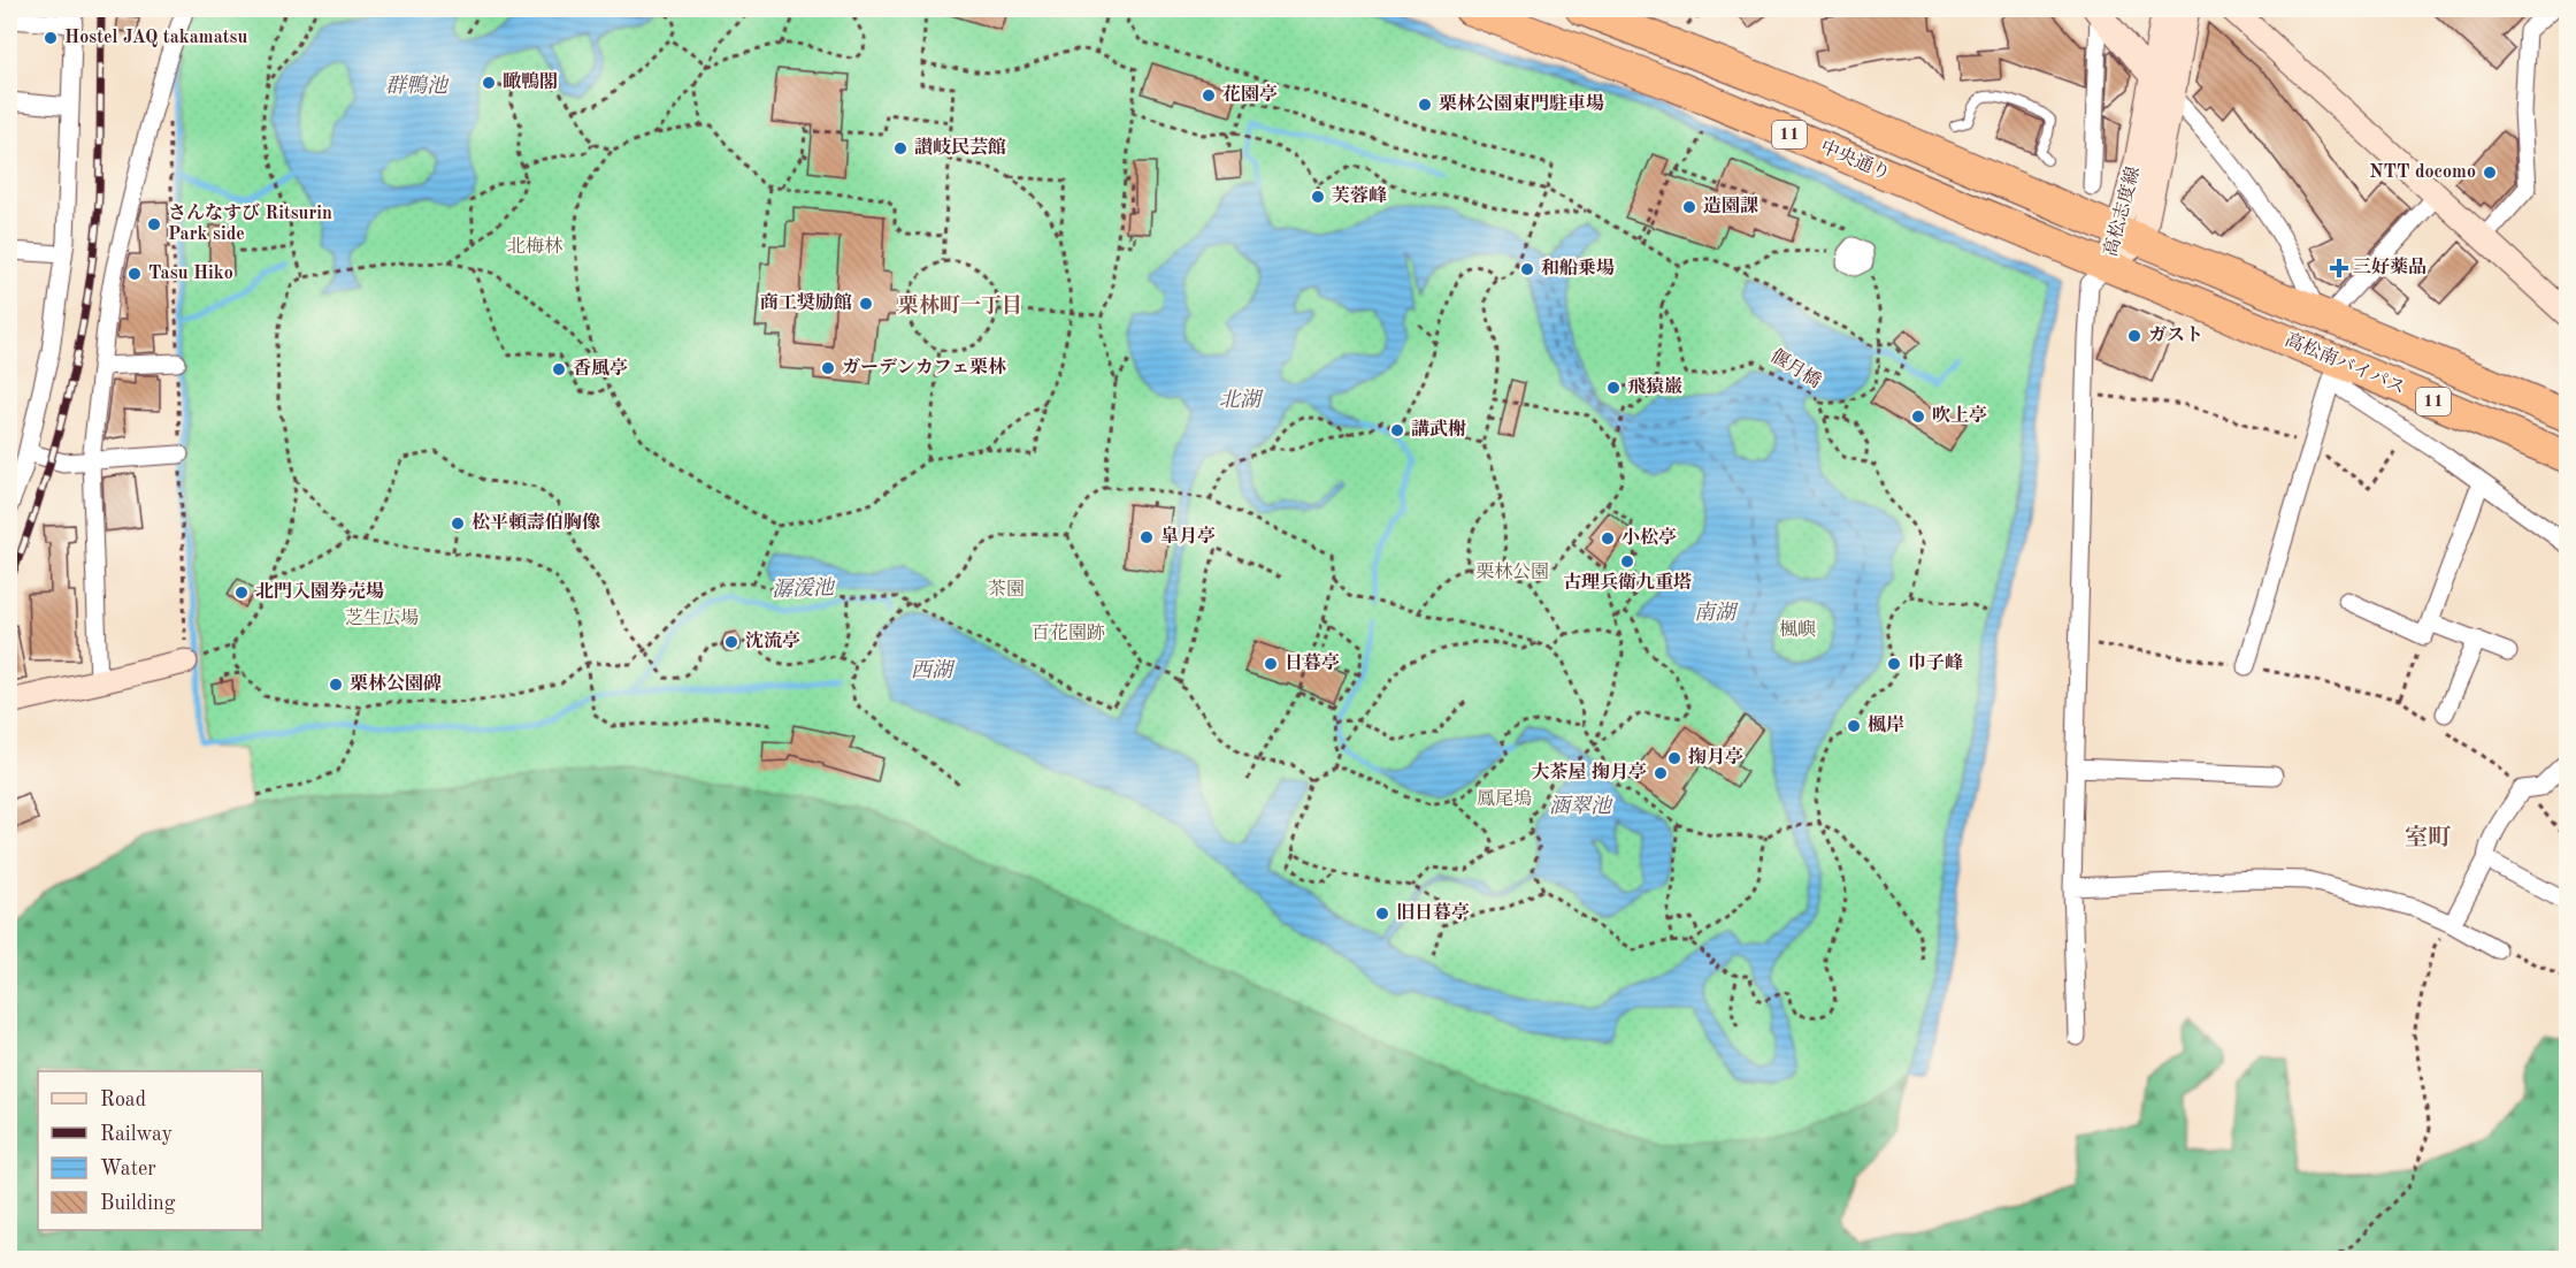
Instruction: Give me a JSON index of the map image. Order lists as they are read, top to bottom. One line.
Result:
{"streets":{"highway":["11","中央通り","高松南バイパス"],"main road":["高松志度線"],"path":["偃月橋"]},"crossings":[["11","高松志度線"],["11","高松南バイパス"],["中央通り","高松志度線"],["中央通り","高松南バイパス"],["高松志度線","高松南バイパス"]],"districts":["栗林町一丁目","室町"],"water":["群鴨池","北湖","潺湲池","南湖","西湖","涵翠池"],"parks":["北梅林","栗林公園","茶園","芝生広場","楓嶼","百花園跡","鳳尾塢"],"places":{"other":["Hostel JAQ takamatsu","瞰鴨閣","花園亭","栗林公園東門駐車場","讃岐民芸館","NTT docomo","芙蓉峰","造園課","さんなすび Ritsurin Park side","和船乗場","Tasu Hiko","商工奨励館","ガスト","ガーデンカフェ栗林","香風亭","飛猿巌","吹上亭","講武榭","松平頼壽伯胸像","皐月亭","小松亭","古理兵衛九重塔","北門入園券売場","沈流亭","日暮亭","巾子峰","栗林公園碑","楓岸","掬月亭","大茶屋 掬月亭","旧日暮亭"],"health":["三好薬品"]},"legend":["Road","Railway","Water","Building"]}
